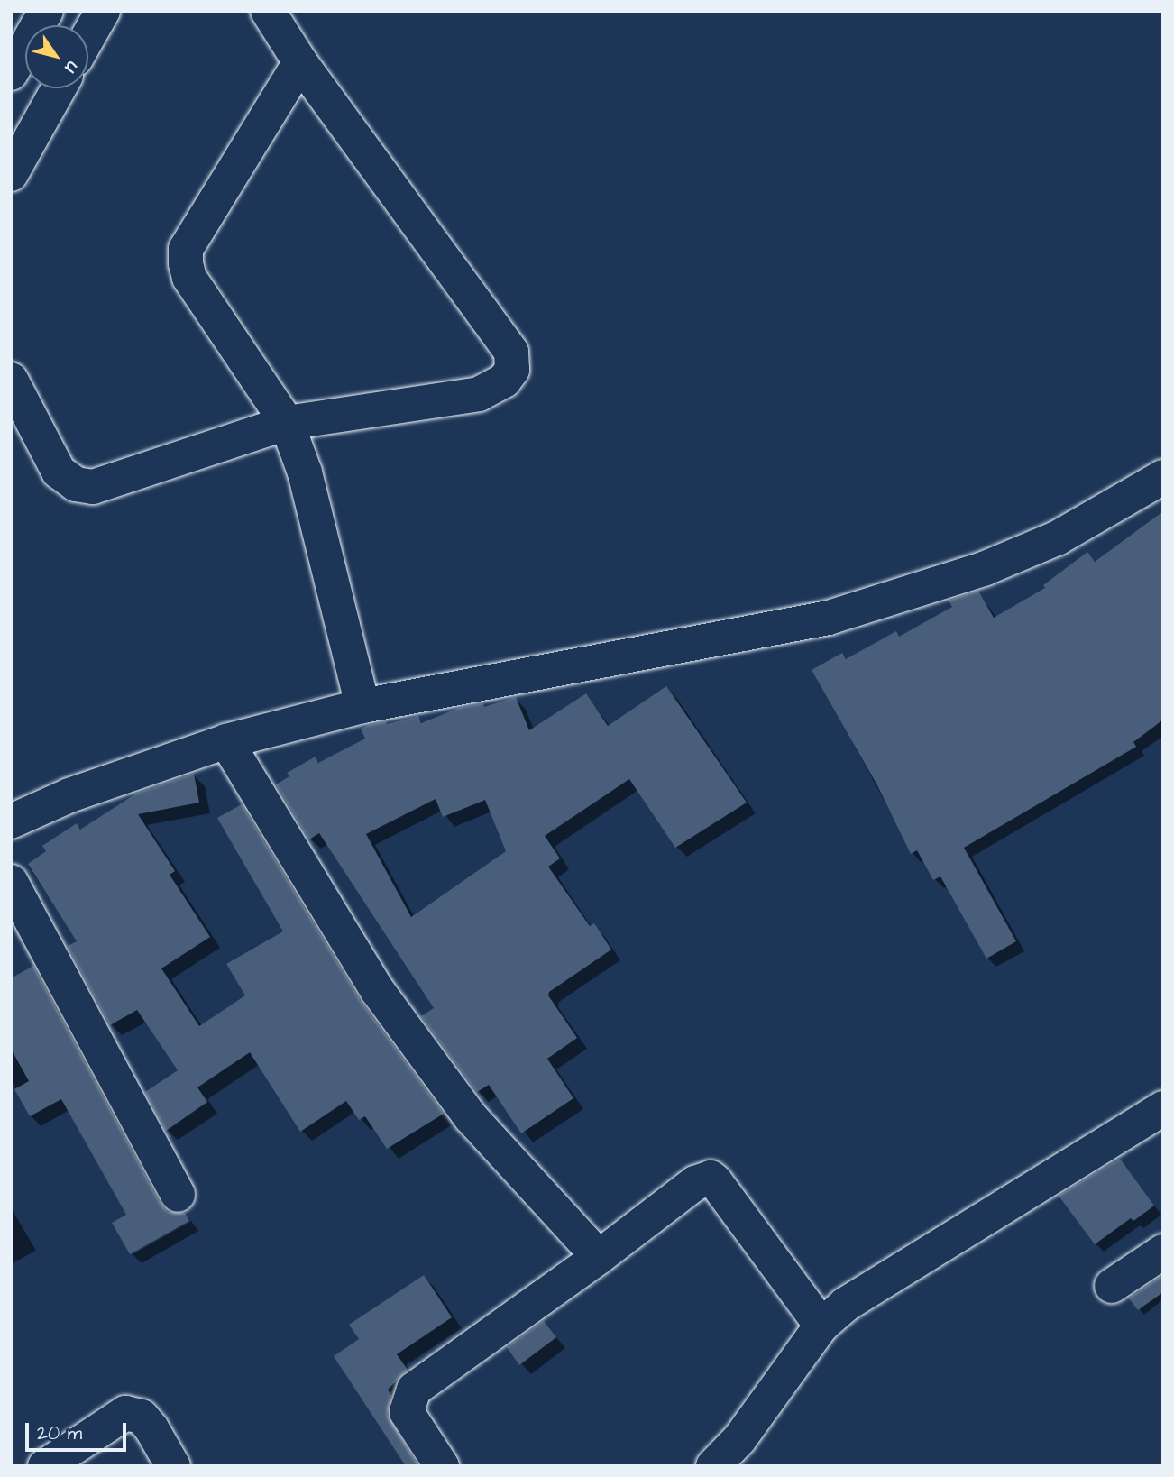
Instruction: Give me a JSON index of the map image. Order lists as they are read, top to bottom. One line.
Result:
{"scale_bar":"20 m","north":"bottom right"}
